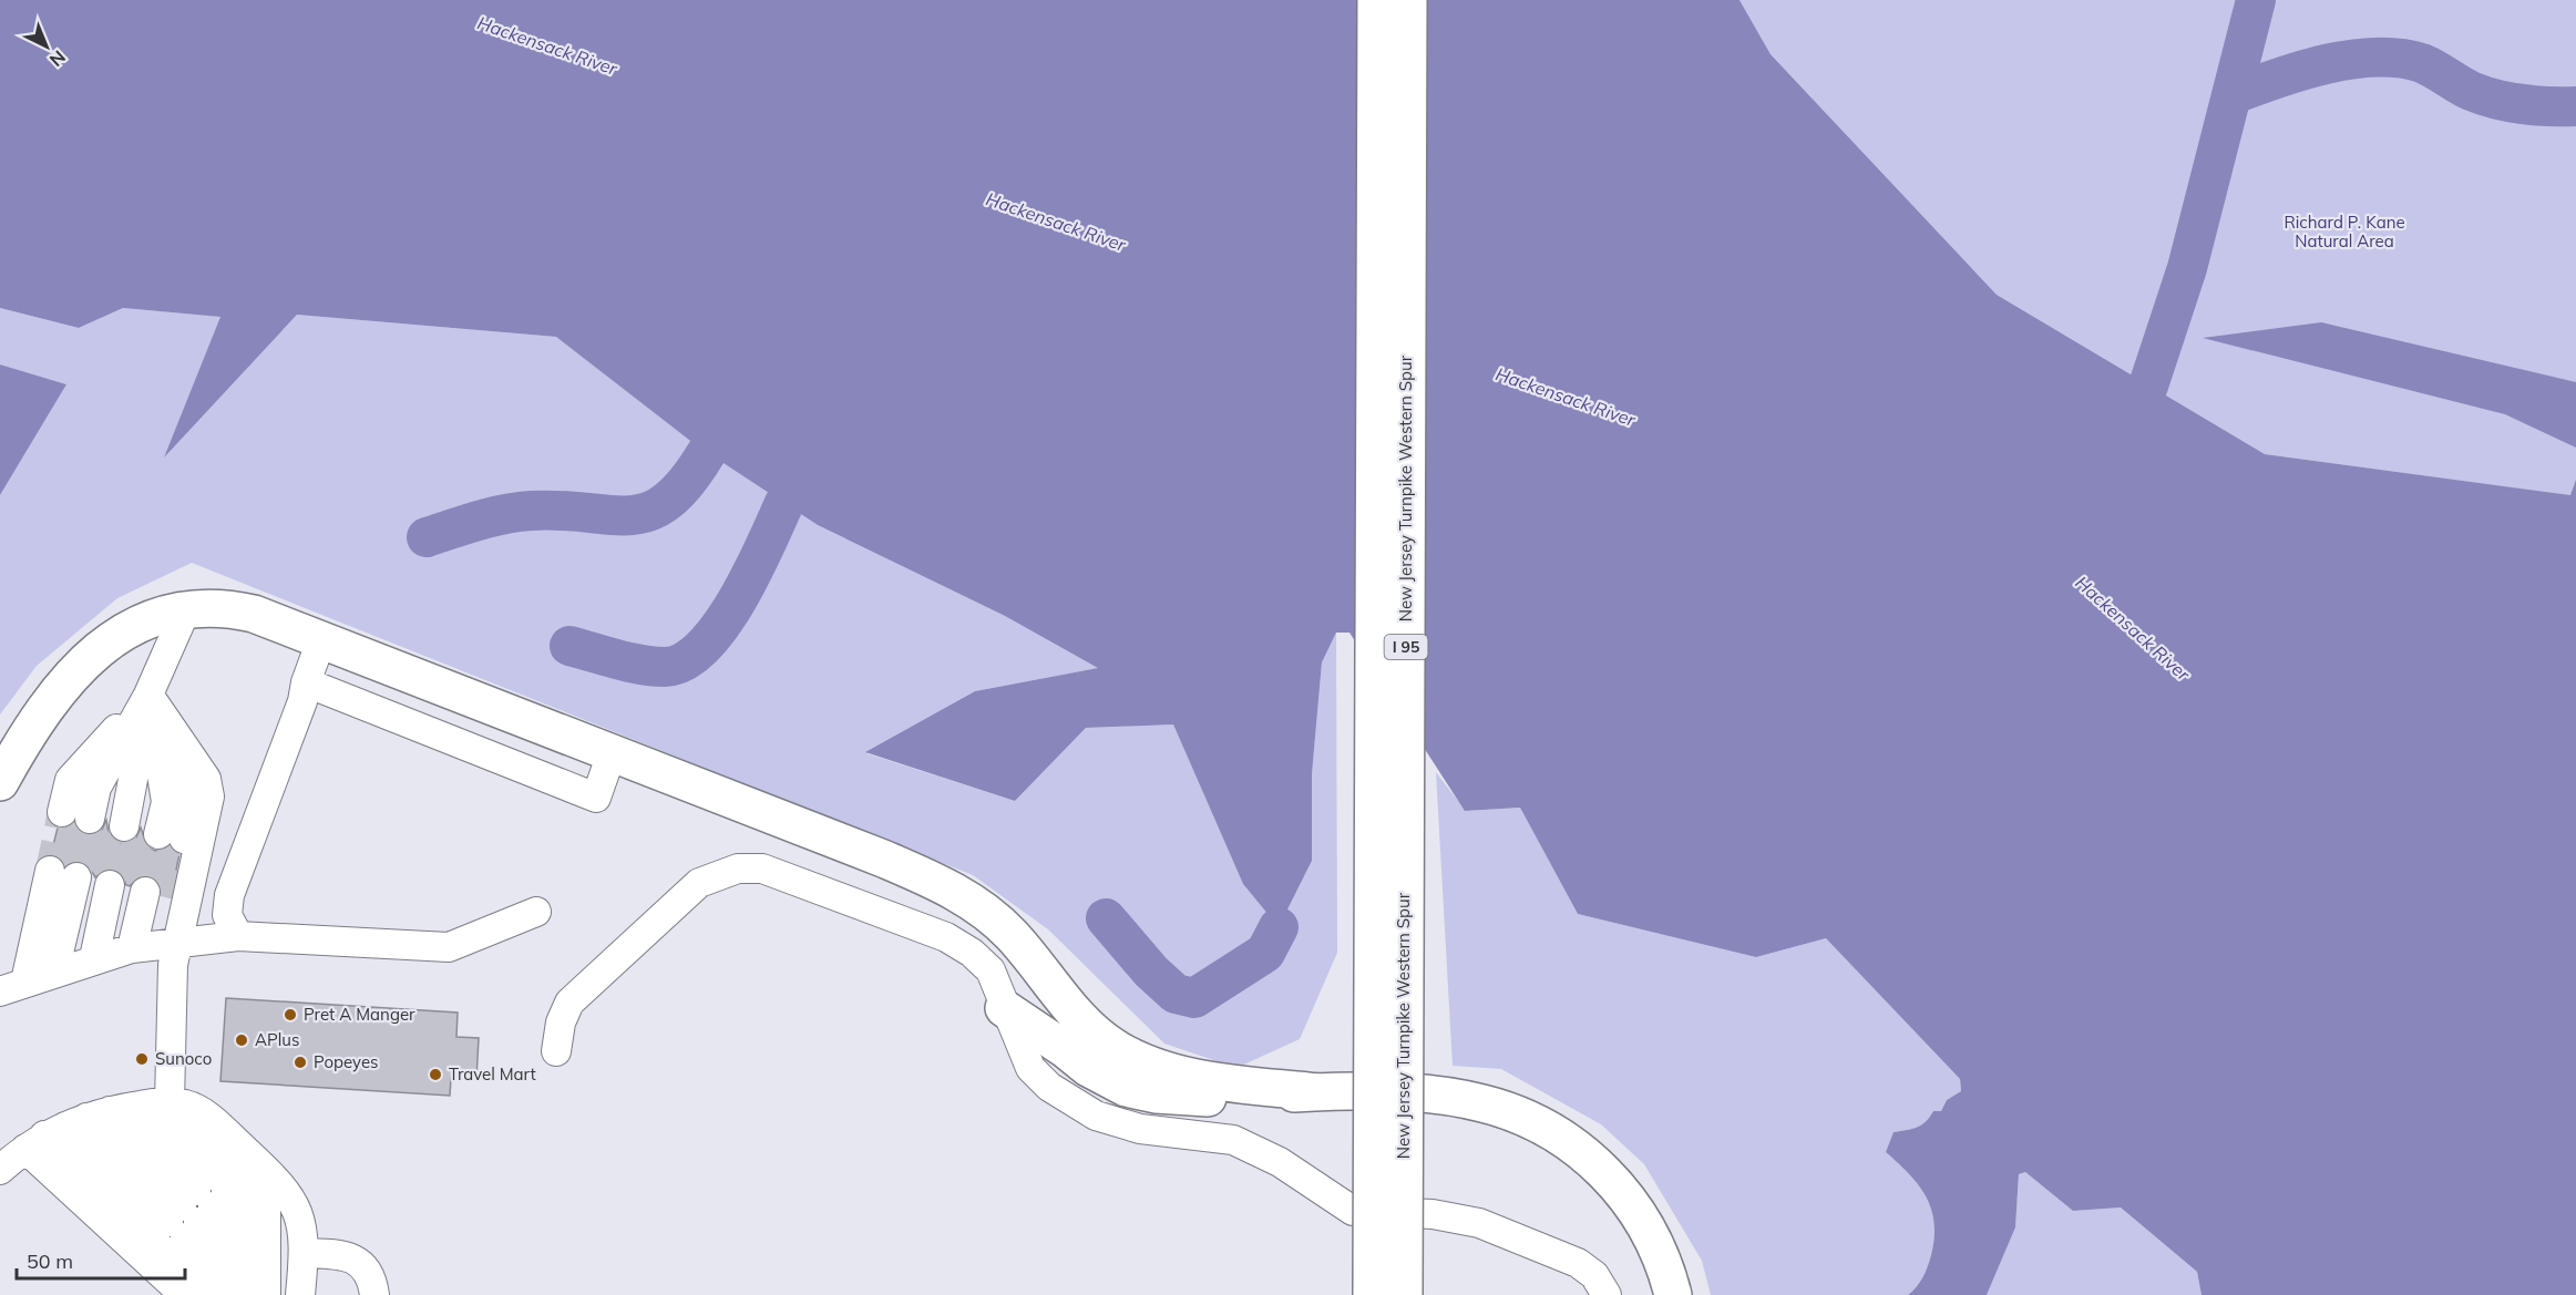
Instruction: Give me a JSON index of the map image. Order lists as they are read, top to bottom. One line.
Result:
{"streets":{"highway":["New Jersey Turnpike Western Spur","I 95"]},"water":["Hackensack River"],"parks":["Richard P. Kane Natural Area"],"places":["Pret A Manger","APlus","Sunoco","Popeyes","Travel Mart"],"scale_bar":"50 m","north":"bottom right"}
